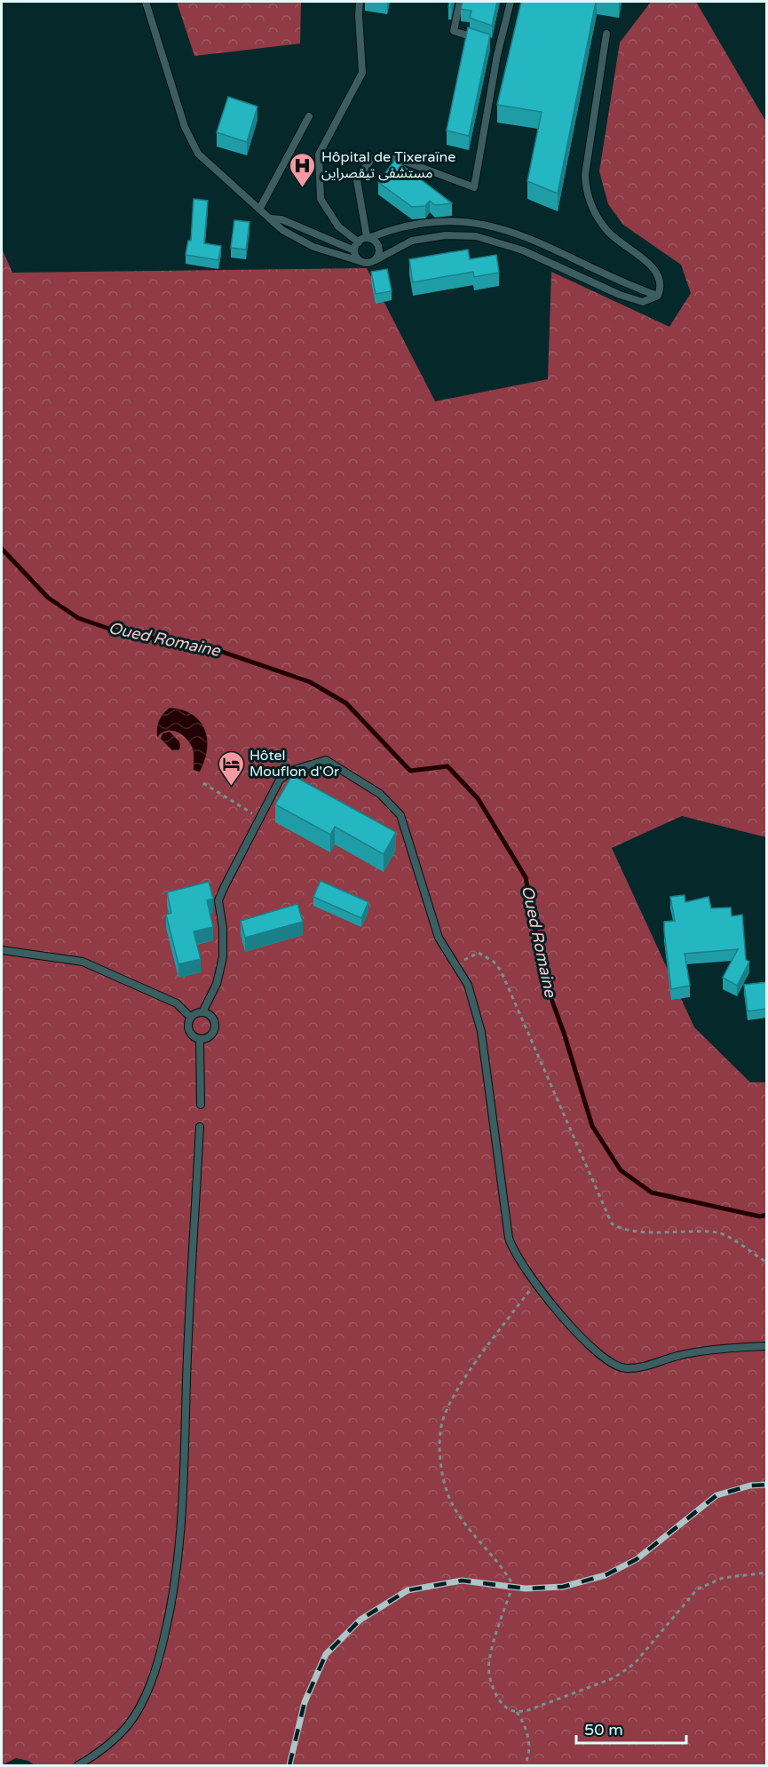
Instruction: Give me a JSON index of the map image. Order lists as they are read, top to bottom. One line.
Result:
{"water":["Oued Romaine"],"places":{"hospital":["Hôpital de Tixeraïne مستشفى تيقصراين"],"hotel":["Hôtel Mouflon d'Or"]},"scale_bar":"50 m"}
